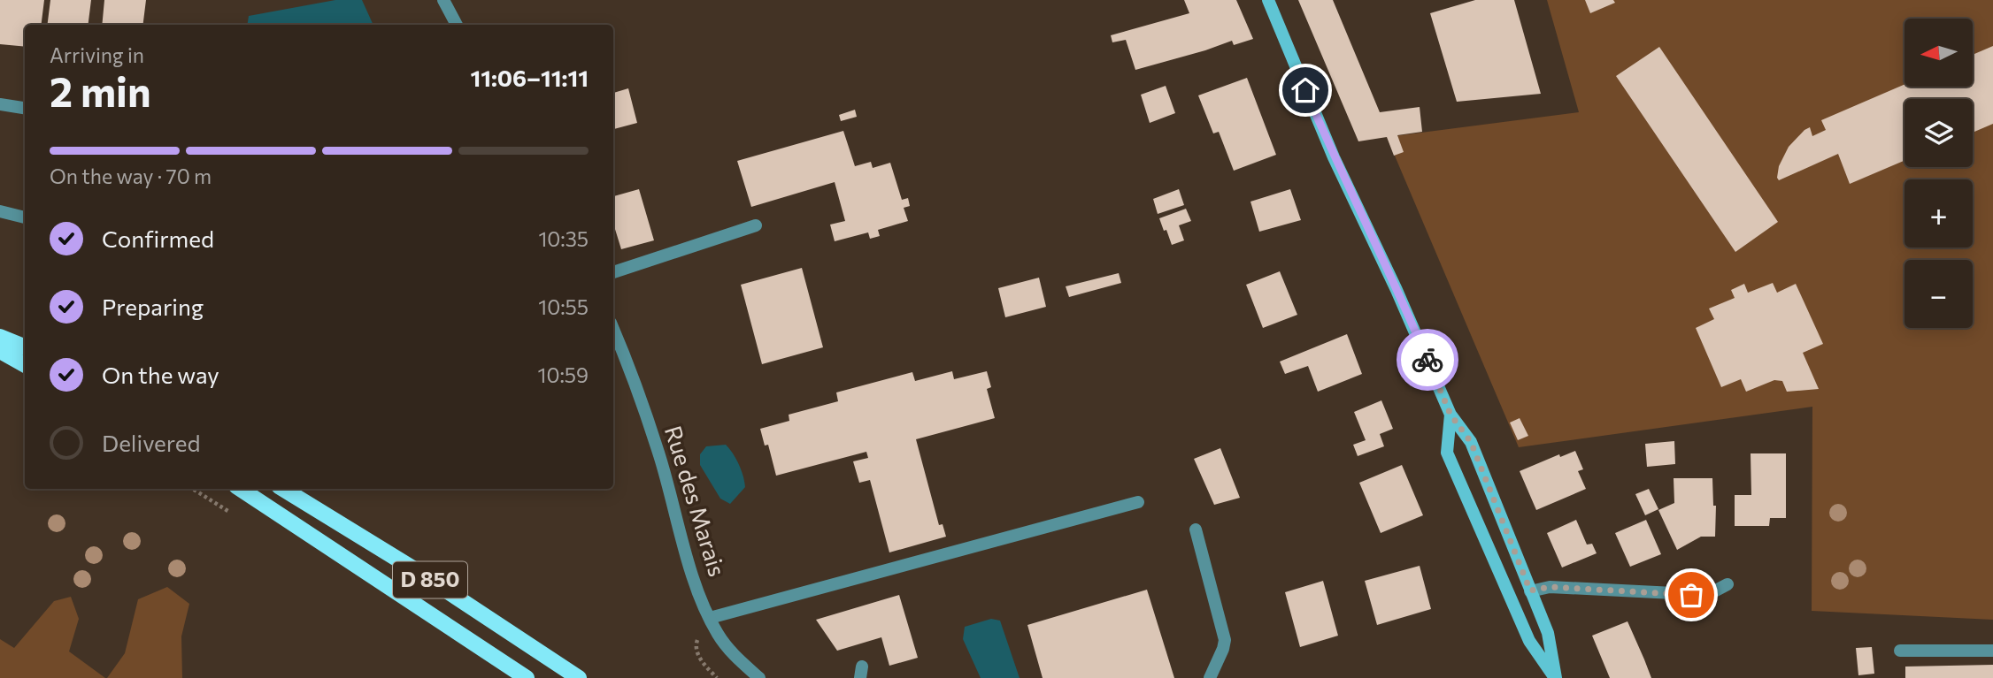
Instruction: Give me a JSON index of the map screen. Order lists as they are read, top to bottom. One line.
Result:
{"streets":{"main road":["D 850"],"street":["Rue des Marais"]},"north":"left","page":{"map_buttons":["+","−"],"heading":["2 min","Arriving in","11:06–11:11"],"bar":"On the way · 70 m","list":[["Confirmed","10:35"],["Preparing","10:55"],["On the way","10:59"],"Delivered"]}}
